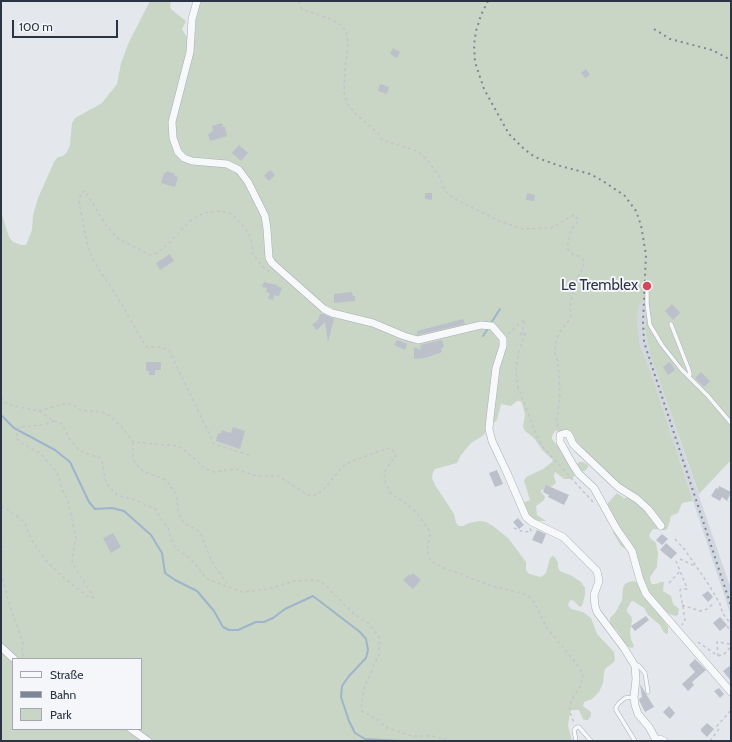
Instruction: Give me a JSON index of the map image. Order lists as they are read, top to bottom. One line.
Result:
{"places":["Le Tremblex"],"legend":["Straße","Bahn","Park"],"scale_bar":"100 m"}
